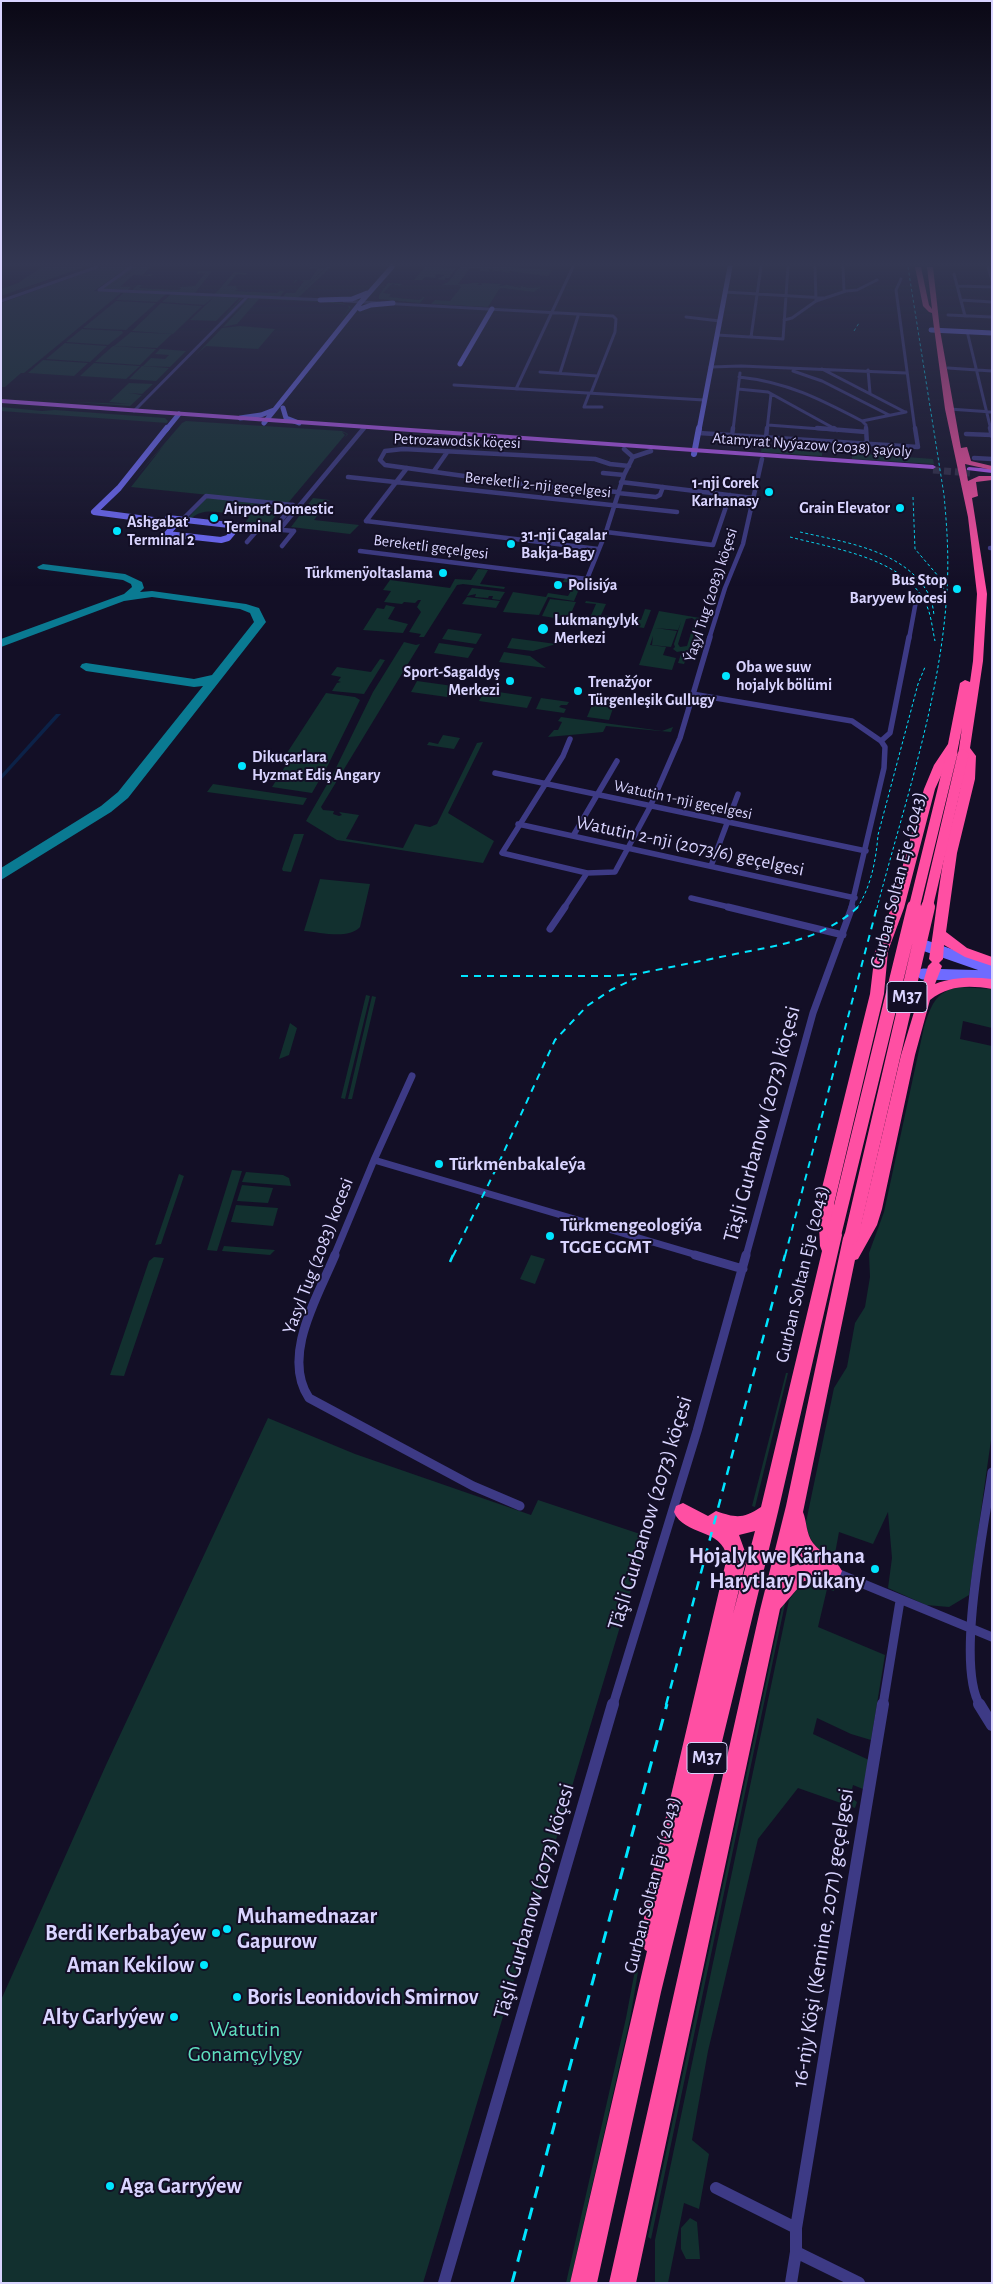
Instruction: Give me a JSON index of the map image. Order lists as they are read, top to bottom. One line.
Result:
{"streets":{"highway":["Gurban Soltan Eje (2043)","M37"],"main road":["Atamyrat Nyýazow (2038) şaýoly"],"street":["Petrozawodsk köçesi","Bereketli 2-nji geçelgesi","Bereketli geçelgesi","Ýaşyl Tug (2083) köçesi","Watutin 1-nji geçelgesi","Watutin 2-nji (2073/6) geçelgesi","Täşli Gurbanow (2073) köçesi","Yasyl Tug (2083) kocesi","16-njy Köşi (Kemine, 2071) geçelgesi"]},"crossings":[["Atamyrat Nyýazow (2038) şaýoly","Ýaşyl Tug (2083) köçesi"],["Ýaşyl Tug (2083) köçesi","Watutin 1-nji geçelgesi"],["Ýaşyl Tug (2083) köçesi","Watutin 2-nji (2073/6) geçelgesi"],["Watutin 1-nji geçelgesi","Täşli Gurbanow (2073) köçesi"],["Watutin 2-nji (2073/6) geçelgesi","Täşli Gurbanow (2073) köçesi"]],"parks":["Watutin Gonamçylygy"],"places":["1-nji Corek Karhanasy","Grain Elevator","Airport Domestic Terminal","Ashgabat Terminal 2","31-nji Çagalar Bakja-Bagy","Türkmenÿoltaslama","Polisiýa","Bus Stop Baryyew kocesi","Lukmançylyk Merkezi","Oba we suw hojalyk bölümi","Sport-Sagaldyş Merkezi","Trenažýor Türgenleşik Gullugy","Dikuçarlara Hyzmat Ediş Angary","Türkmenbakaleýa","Türkmengeologiýa TGGE GGMT","Hojalyk we Kärhana Harytlary Dükany","Muhamednazar Gapurow","Berdi Kerbabaýew","Aman Kekilow","Boris Leonidovich Smirnov","Alty Garlyýew","Aga Garryýew"]}
